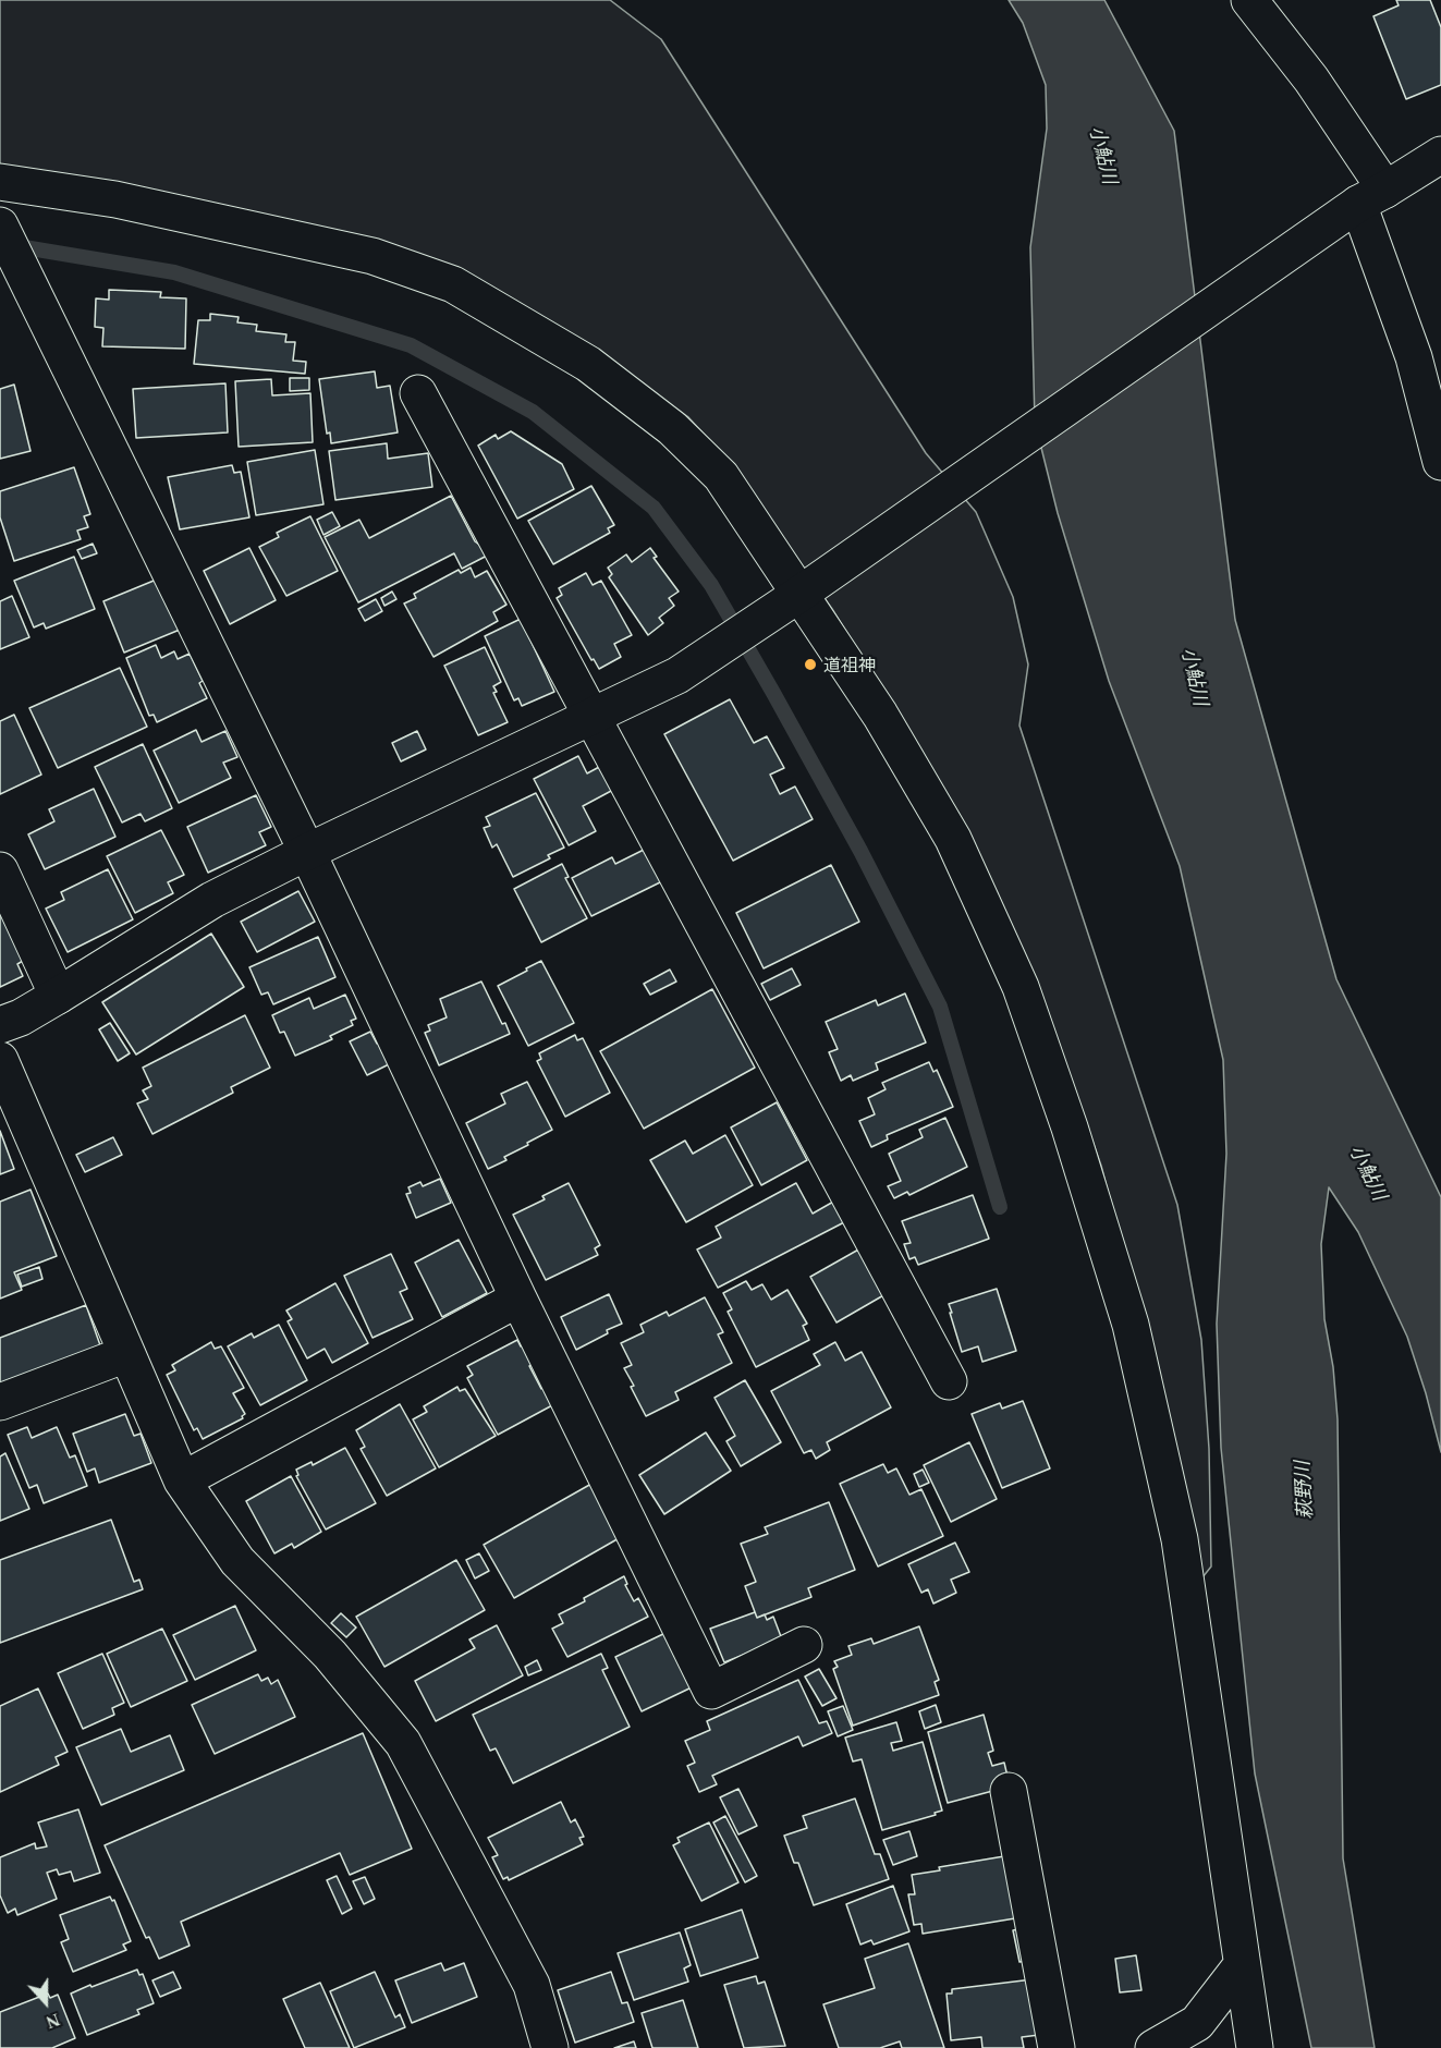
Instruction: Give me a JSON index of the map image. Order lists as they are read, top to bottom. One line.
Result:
{"water":["小鮎川","萩野川"],"places":["道祖神"],"north":"bottom"}
